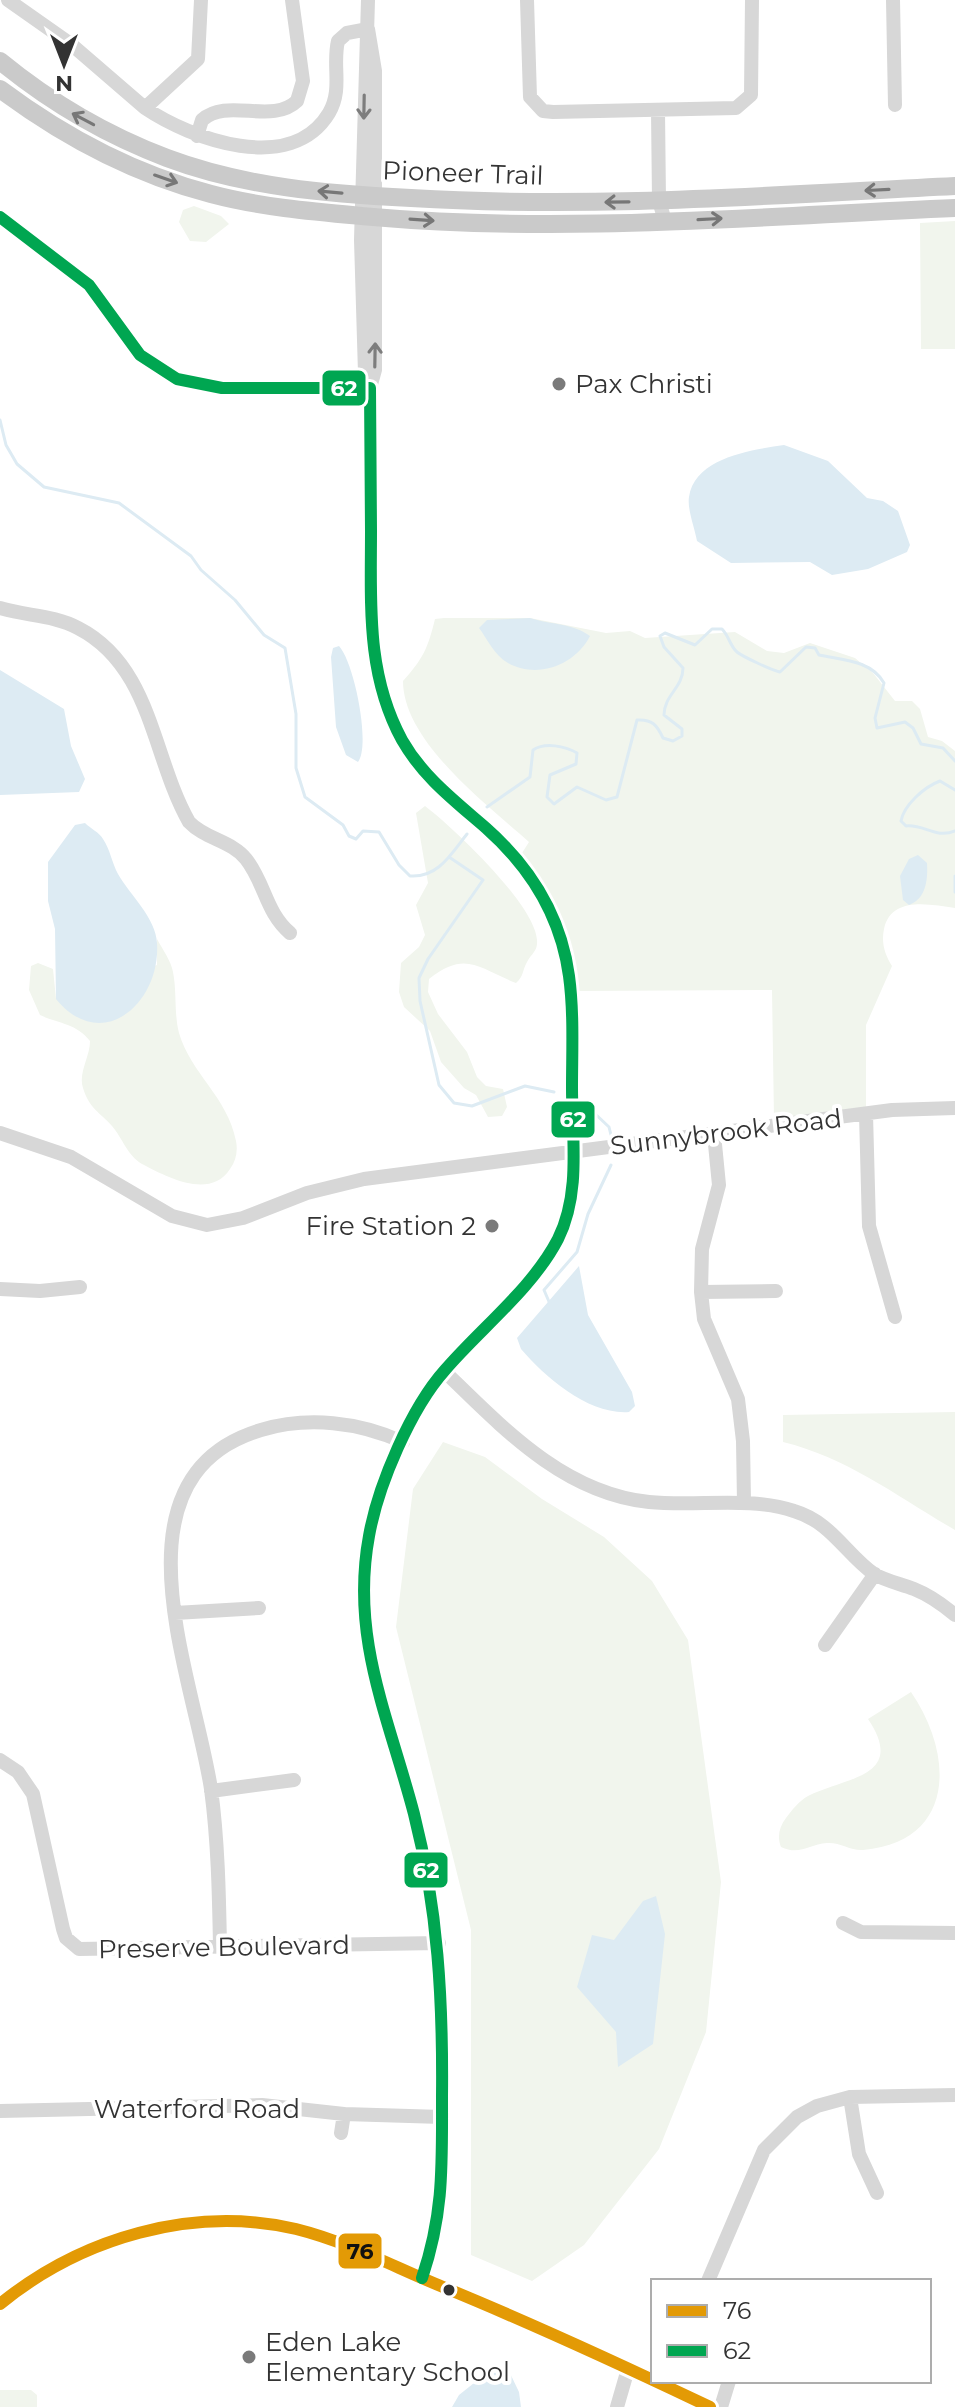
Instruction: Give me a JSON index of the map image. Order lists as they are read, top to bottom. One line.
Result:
{"streets":{"main road":["Pioneer Trail"],"street":["Sunnybrook Road","Preserve Boulevard","Waterford Road"]},"places":["Pax Christi","Fire Station 2","Eden Lake Elementary School"],"lines":["transit line 62","transit line 76"],"legend":["76","62"],"north":"bottom"}
